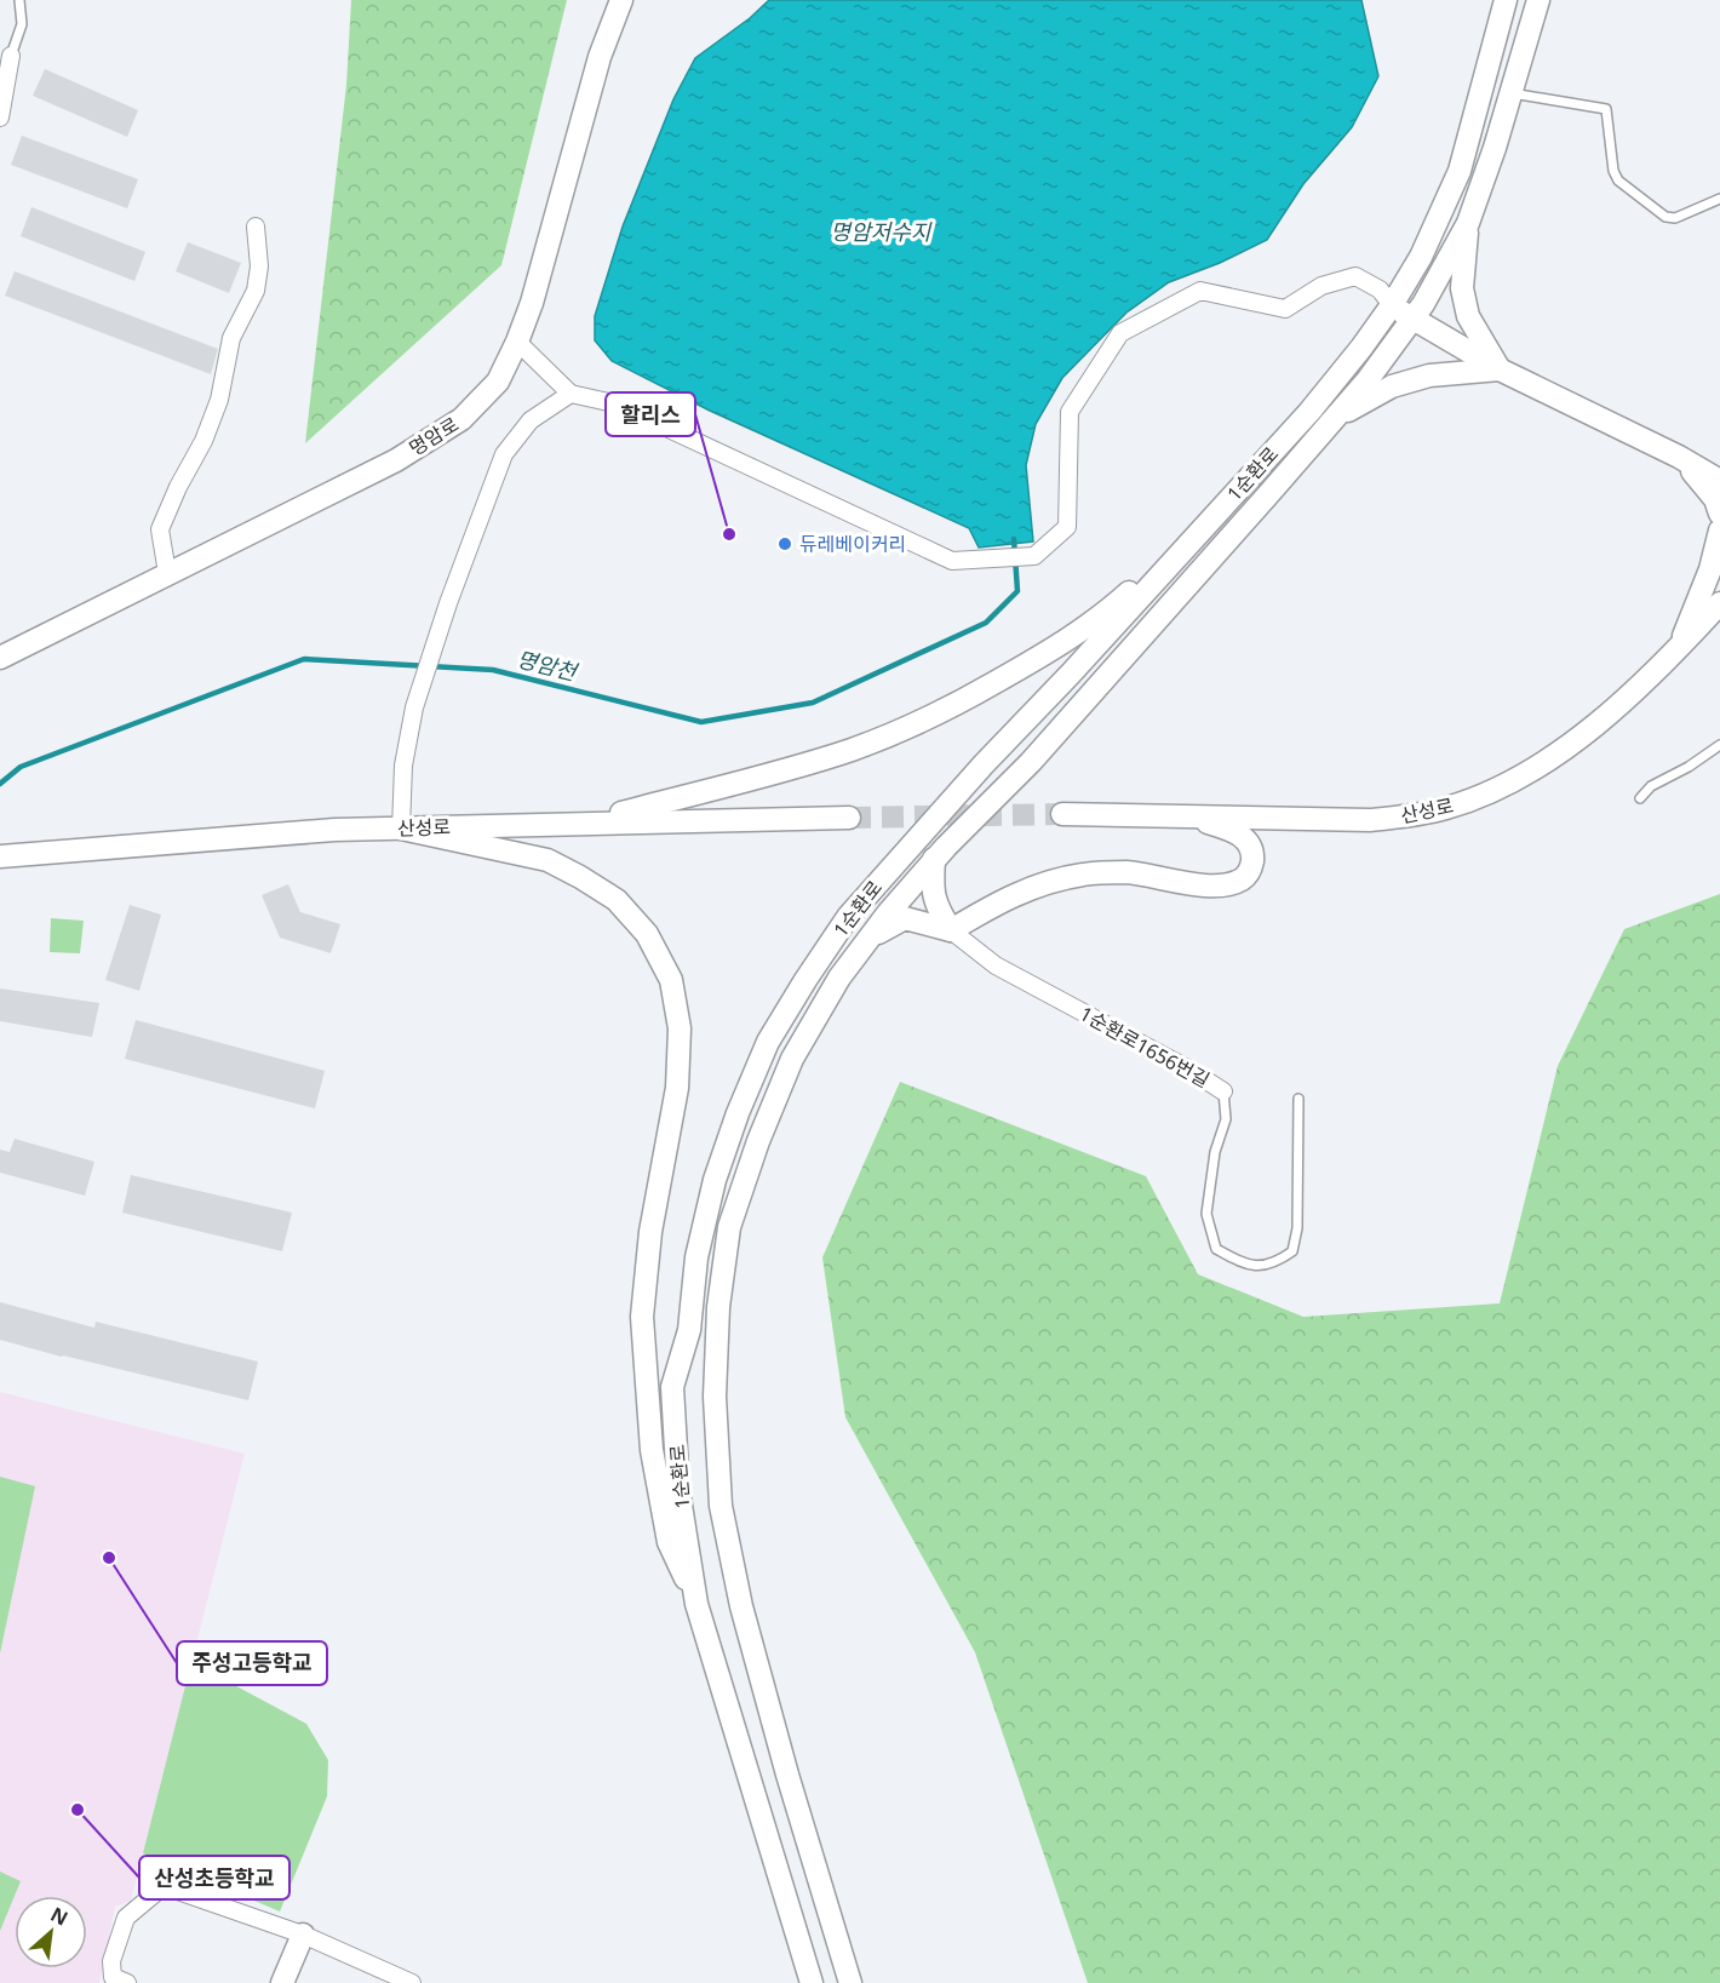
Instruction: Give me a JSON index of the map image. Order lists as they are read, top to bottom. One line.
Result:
{"streets":{"street":["명암로","1순환로","산성로","1순환로1656번길"]},"water":["명암저수지","명암천"],"places":["할리스","듀레베이커리","주성고등학교","산성초등학교"],"north":"top right"}
